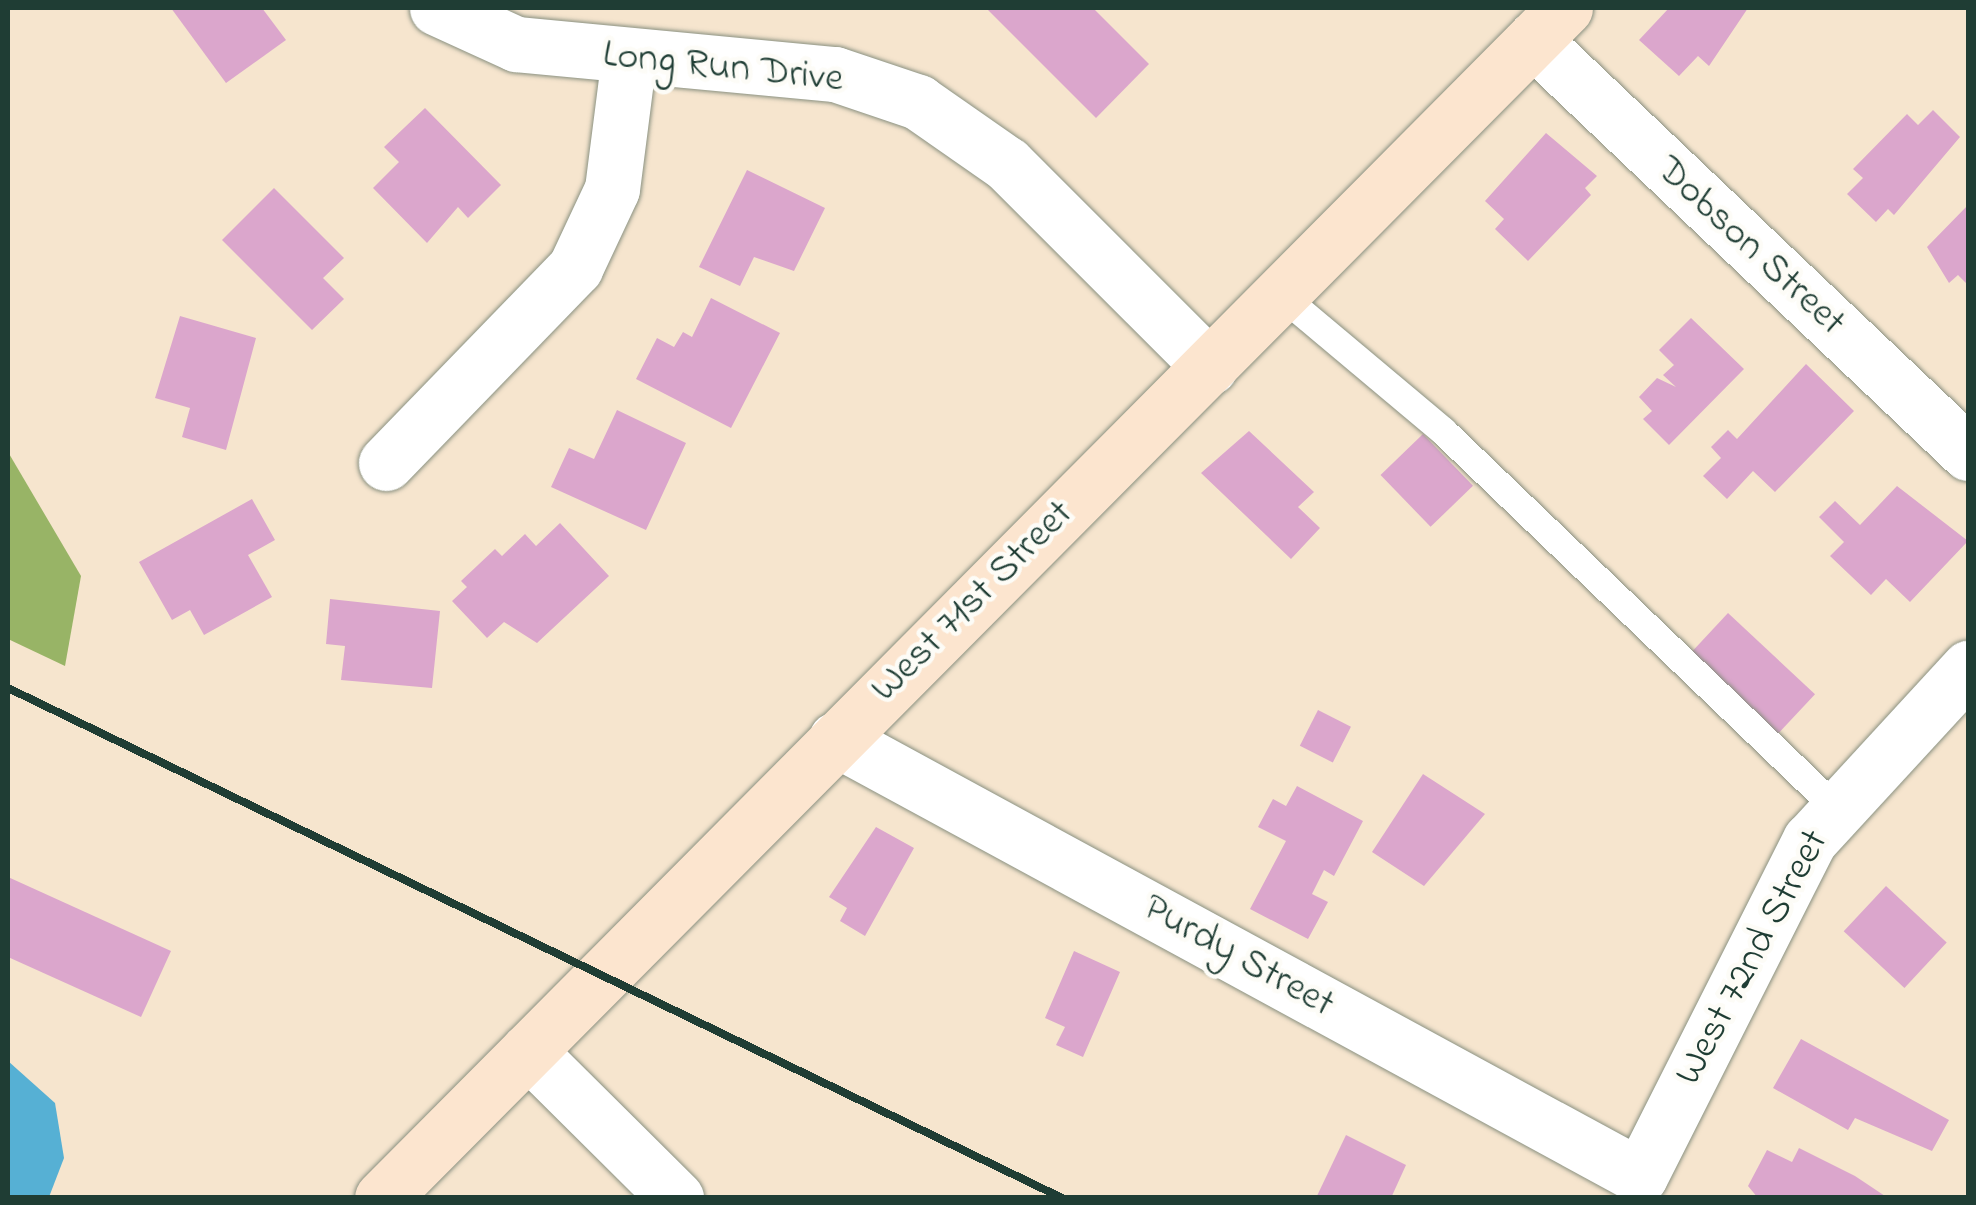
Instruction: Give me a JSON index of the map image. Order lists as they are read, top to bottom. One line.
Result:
{"streets":{"main road":["West 71st Street"],"street":["Long Run Drive","Dobson Street","Purdy Street","West 72nd Street"]},"crossings":[["Long Run Drive","West 71st Street"],["Dobson Street","West 71st Street"],["West 71st Street","Purdy Street"],["Purdy Street","West 72nd Street"]]}
